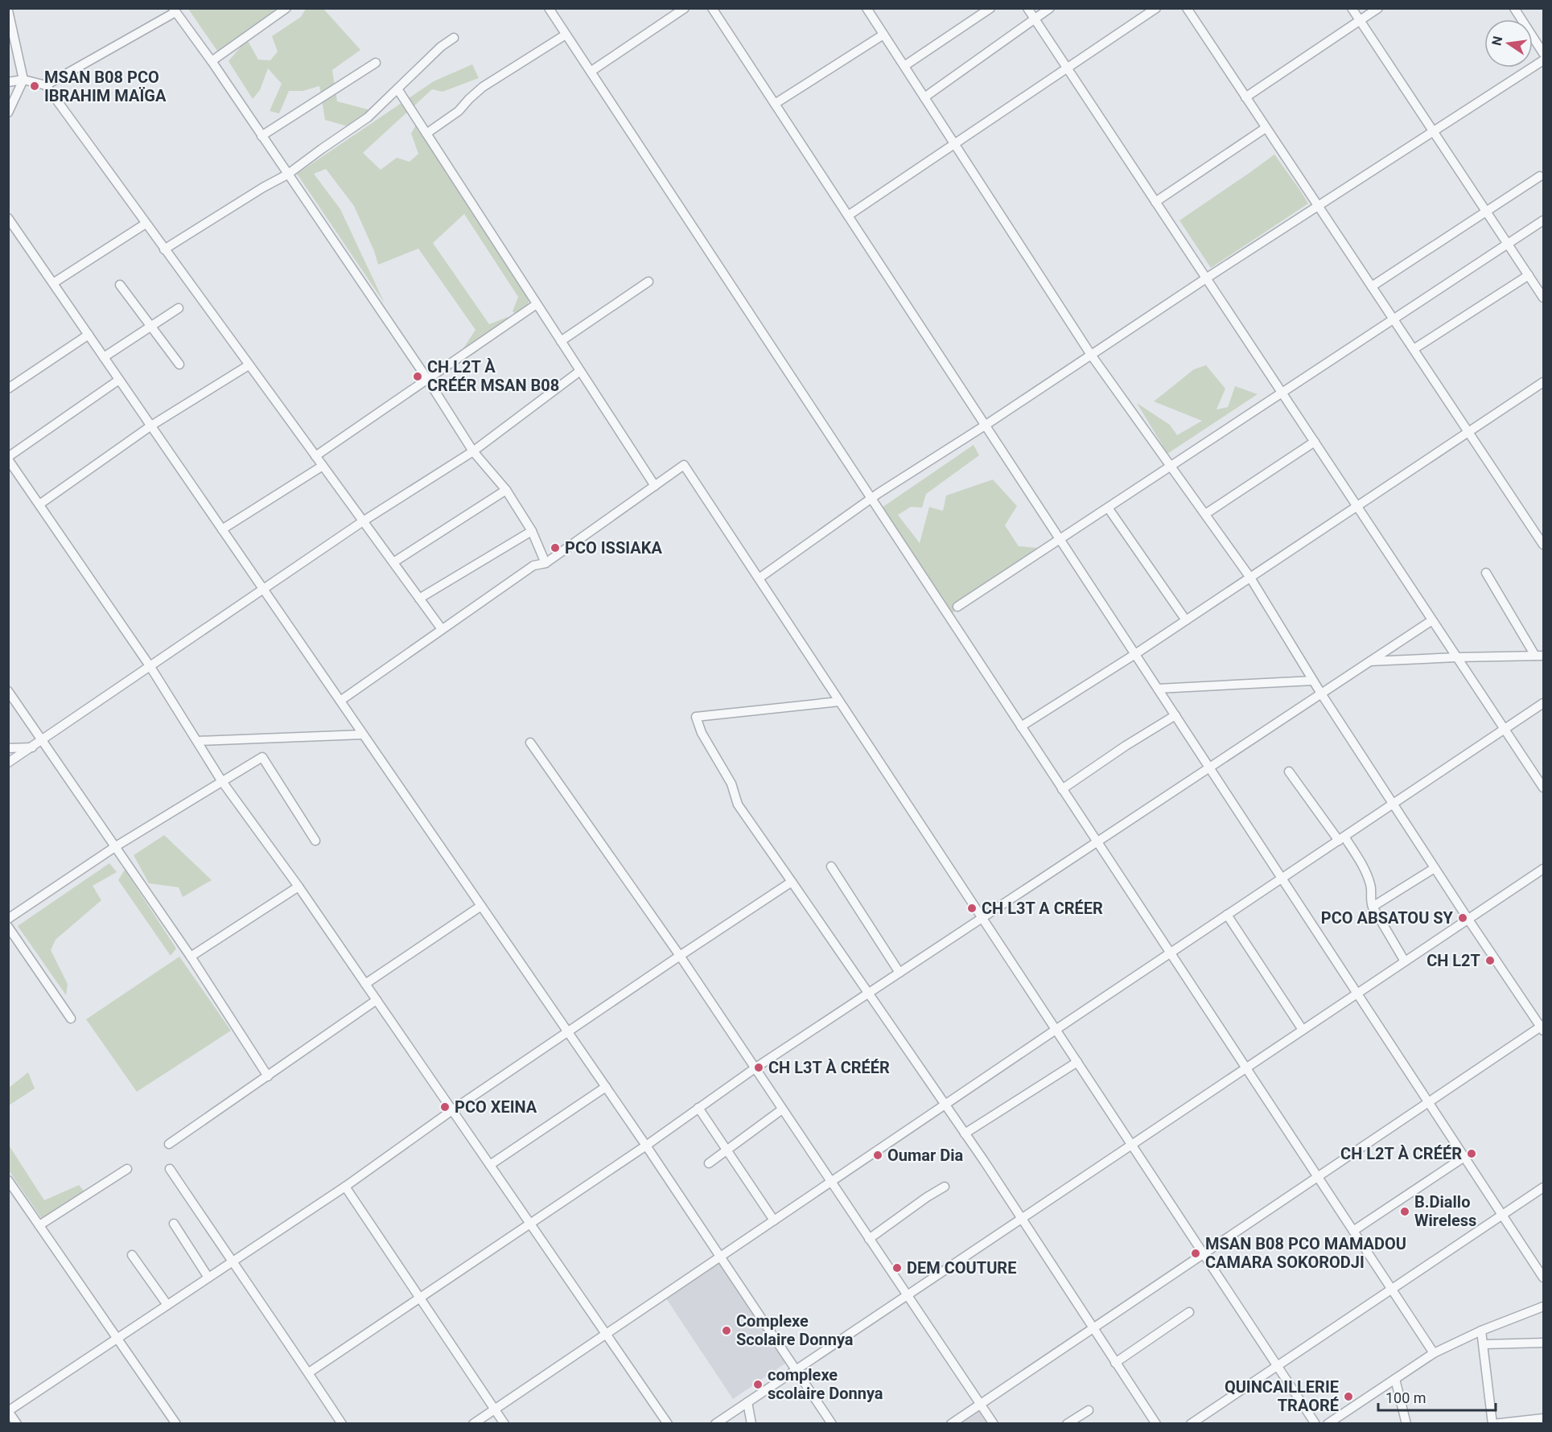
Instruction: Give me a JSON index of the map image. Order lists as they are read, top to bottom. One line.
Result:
{"places":["MSAN B08 PCO IBRAHIM MAÏGA","CH L2T À CRÉÉR MSAN B08","PCO ISSIAKA","CH L3T A CRÉER","PCO ABSATOU SY","CH L2T","CH L3T À CRÉÉR","PCO XEINA","CH L2T À CRÉÉR","Oumar Dia","B.Diallo Wireless","MSAN B08 PCO MAMADOU CAMARA SOKORODJI","DEM COUTURE","Complexe Scolaire Donnya","complexe scolaire Donnya","QUINCAILLERIE TRAORÉ"],"scale_bar":"100 m","north":"left"}
